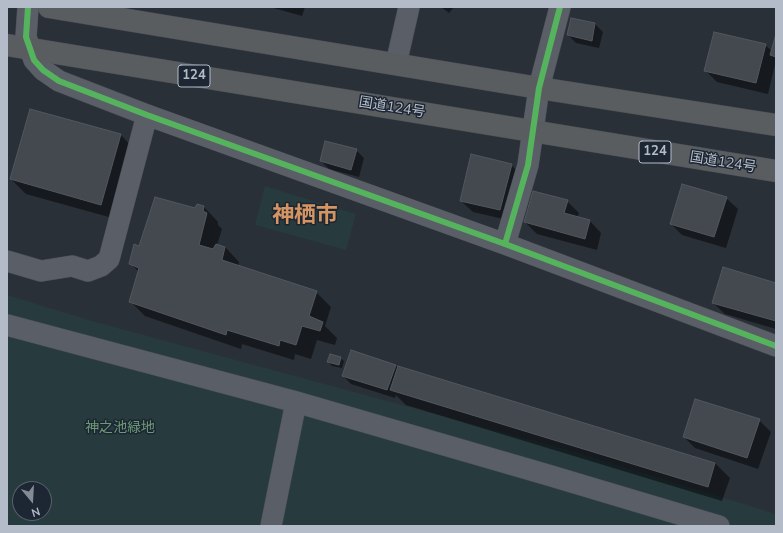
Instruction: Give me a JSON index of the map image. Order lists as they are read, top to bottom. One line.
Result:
{"streets":{"highway":["124","国道124号"]},"districts":["神栖市"],"parks":["神之池緑地"],"north":"bottom"}
